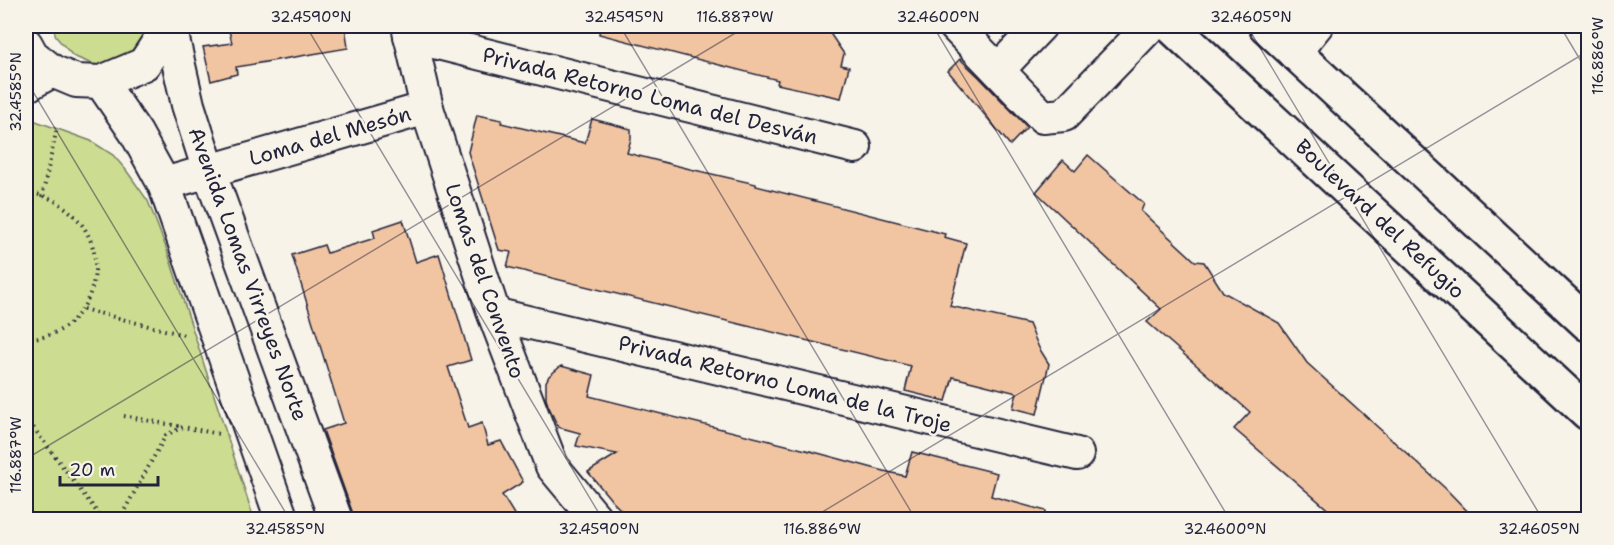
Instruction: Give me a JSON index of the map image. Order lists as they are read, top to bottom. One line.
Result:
{"streets":{"main road":["Boulevard del Refugio"],"street":["Privada Retorno Loma del Desván","Loma del Mesón","Avenida Lomas Virreyes Norte","Lomas del Convento","Privada Retorno Loma de la Troje"]},"crossings":[["Privada Retorno Loma del Desván","Lomas del Convento"],["Loma del Mesón","Avenida Lomas Virreyes Norte"],["Loma del Mesón","Lomas del Convento"],["Lomas del Convento","Privada Retorno Loma de la Troje"]],"scale_bar":"20 m","coordinates":["32.4590°N","32.4595°N","116.887°W","32.4600°N","32.4605°N","116.886°W","32.4585°N"]}
